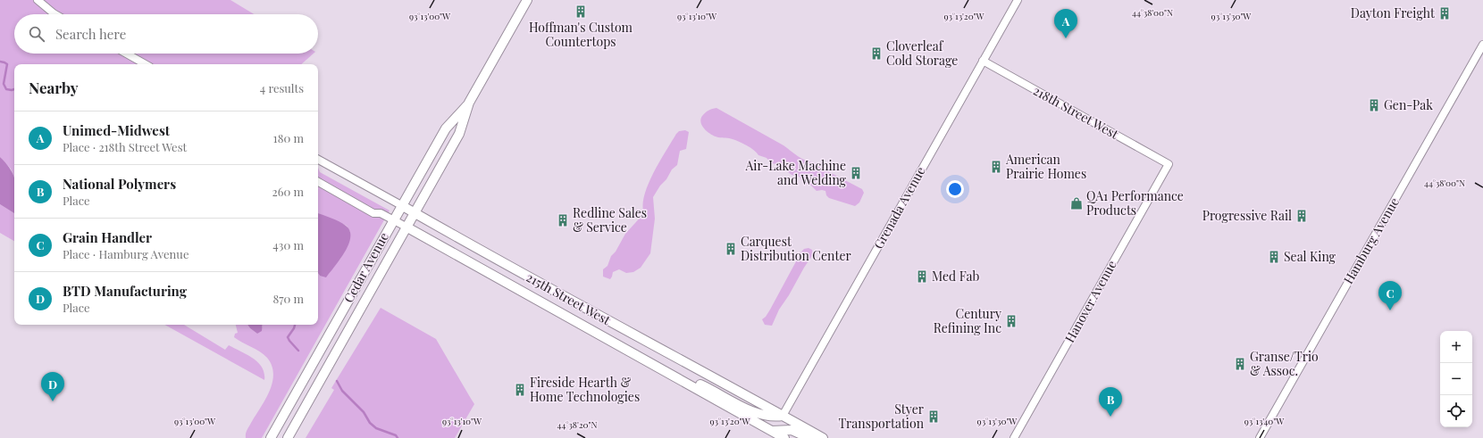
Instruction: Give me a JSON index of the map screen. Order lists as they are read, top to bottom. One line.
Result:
{"streets":{"main road":["Cedar Avenue","215th Street West"],"street":["218th Street West","Grenada Avenue","Hamburg Avenue","Hanover Avenue"]},"crossings":[["218th Street West","Grenada Avenue"],["218th Street West","Hanover Avenue"],["Grenada Avenue","215th Street West"],["Cedar Avenue","215th Street West"]],"places":{"building":["Hoffman's Custom Countertops","Dayton Freight","Cloverleaf Cold Storage","Gen-Pak","American Prairie Homes","Air-Lake Machine and Welding","Progressive Rail","Redline Sales & Service","Carquest Distribution Center","Seal King","Med Fab","Century Refining Inc","Granse/Trio & Assoc.","Fireside Hearth & Home Technologies","Styer Transportation"],"shop":["QA1 Performance Products"]},"page":{"pins":["A","C","D","B"],"search":"Search here","heading":["Nearby","4 results"],"list":[{"mark":"A","name":"Unimed-Midwest","note":"Place · 218th Street West","value":"180 m"},{"mark":"B","name":"National Polymers","note":"Place","value":"260 m"},{"mark":"C","name":"Grain Handler","note":"Place · Hamburg Avenue","value":"430 m"},{"mark":"D","name":"BTD Manufacturing","note":"Place","value":"870 m"}],"map_buttons":["+","−"]},"coordinates":["44°38'00\"N","93°13'00\"W","93°13'10\"W","93°13'20\"W","93°13'30\"W","93°13'40\"W","44°38'20\"N"]}
